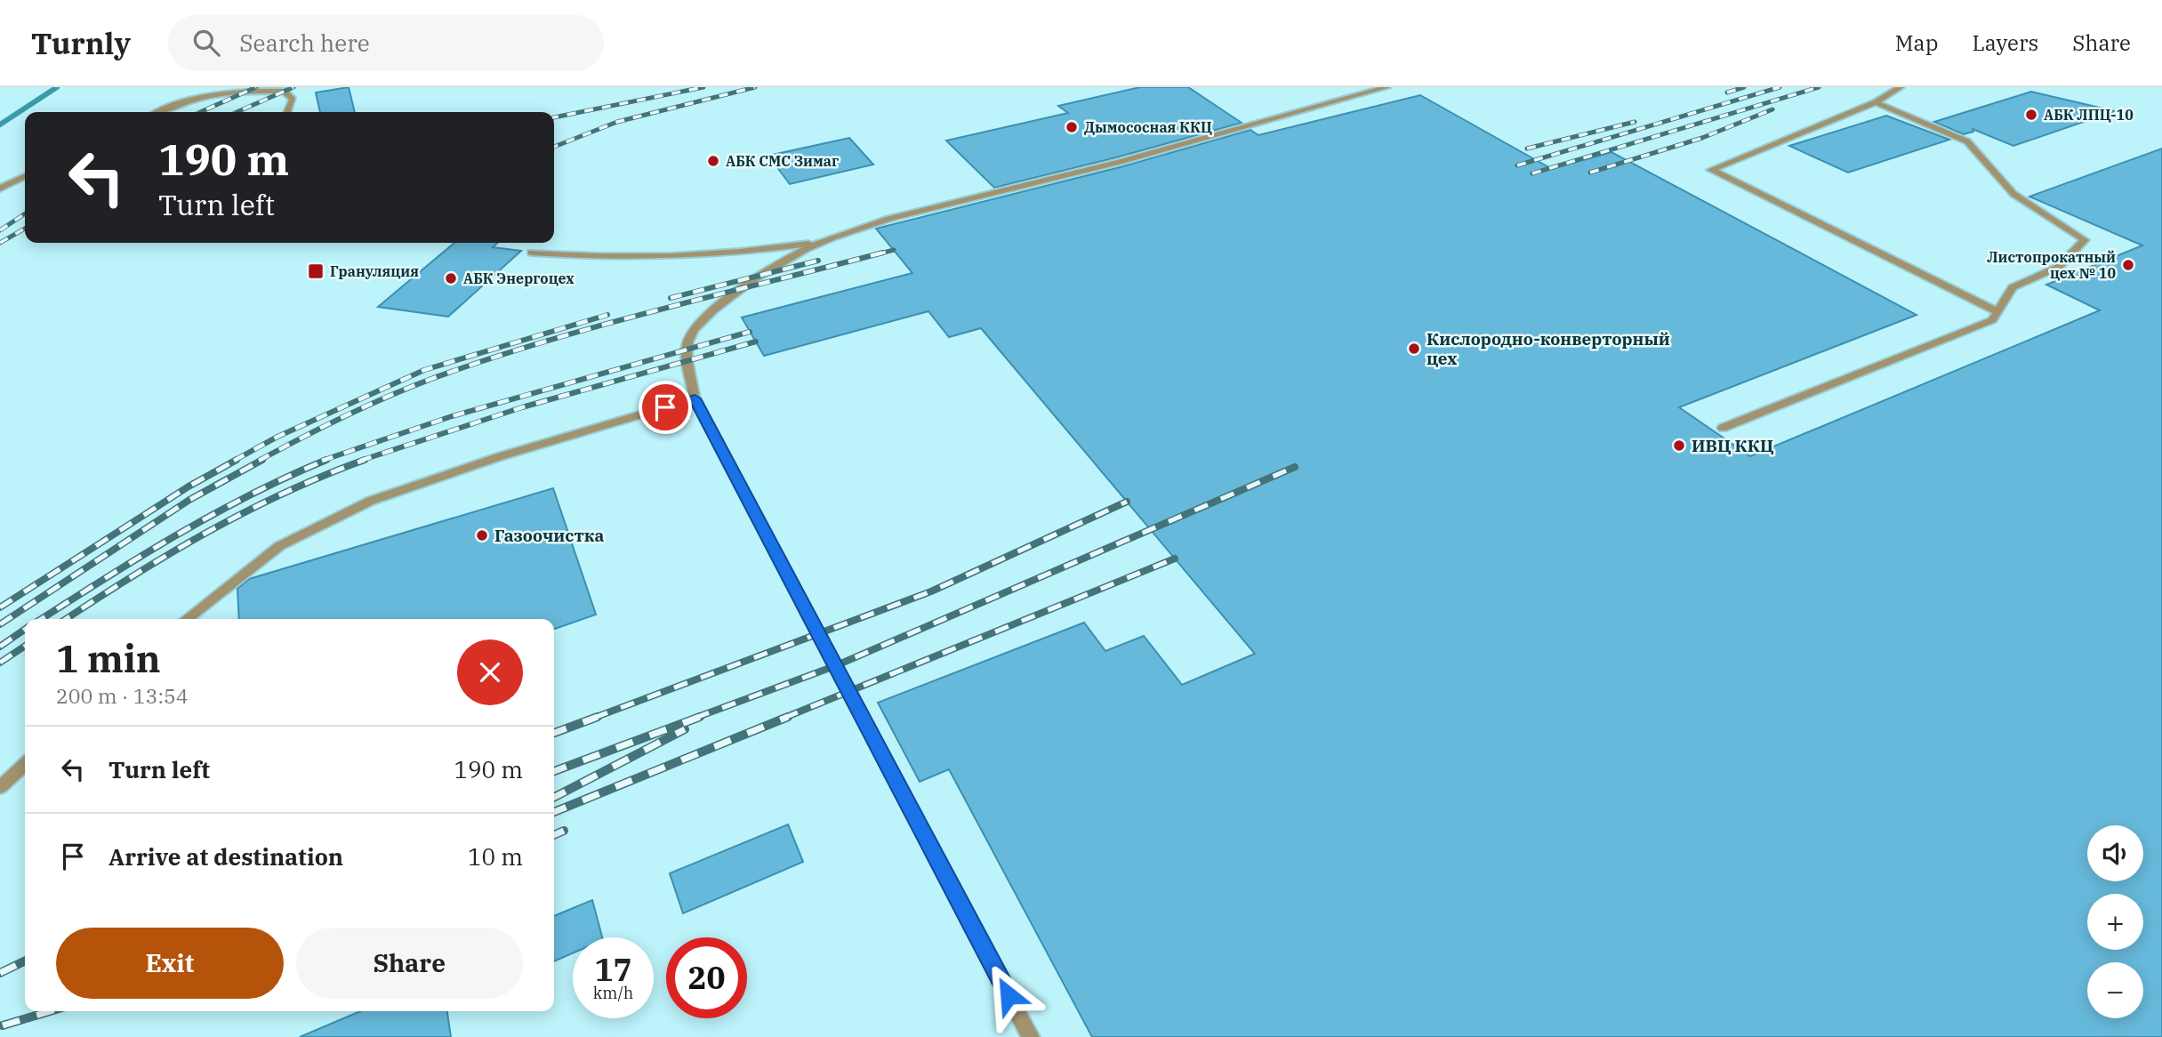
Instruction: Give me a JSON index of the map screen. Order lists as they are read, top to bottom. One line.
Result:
{"places":{"other":["АБК ЛПЦ-10","Дымососная ККЦ","АБК СМС Зимаг","Листопрокатный цех № 10","АБК Энергоцех","Кислородно-конверторный цех","ИВЦ ККЦ","Газоочистка"],"transit":["Грануляция"]},"page":{"header":"Turnly","search":"Search here","nav":["Map","Layers","Share"],"turn":["190 m","Turn left"],"heading":["1 min","200 m · 13:54"],"list":[{"name":"Turn left","value":"190 m"},{"name":"Arrive at destination","value":"10 m"}],"map_buttons":["+","−"],"buttons":["Exit","Share"],"speed":"17 km/h","limit":"20"}}
